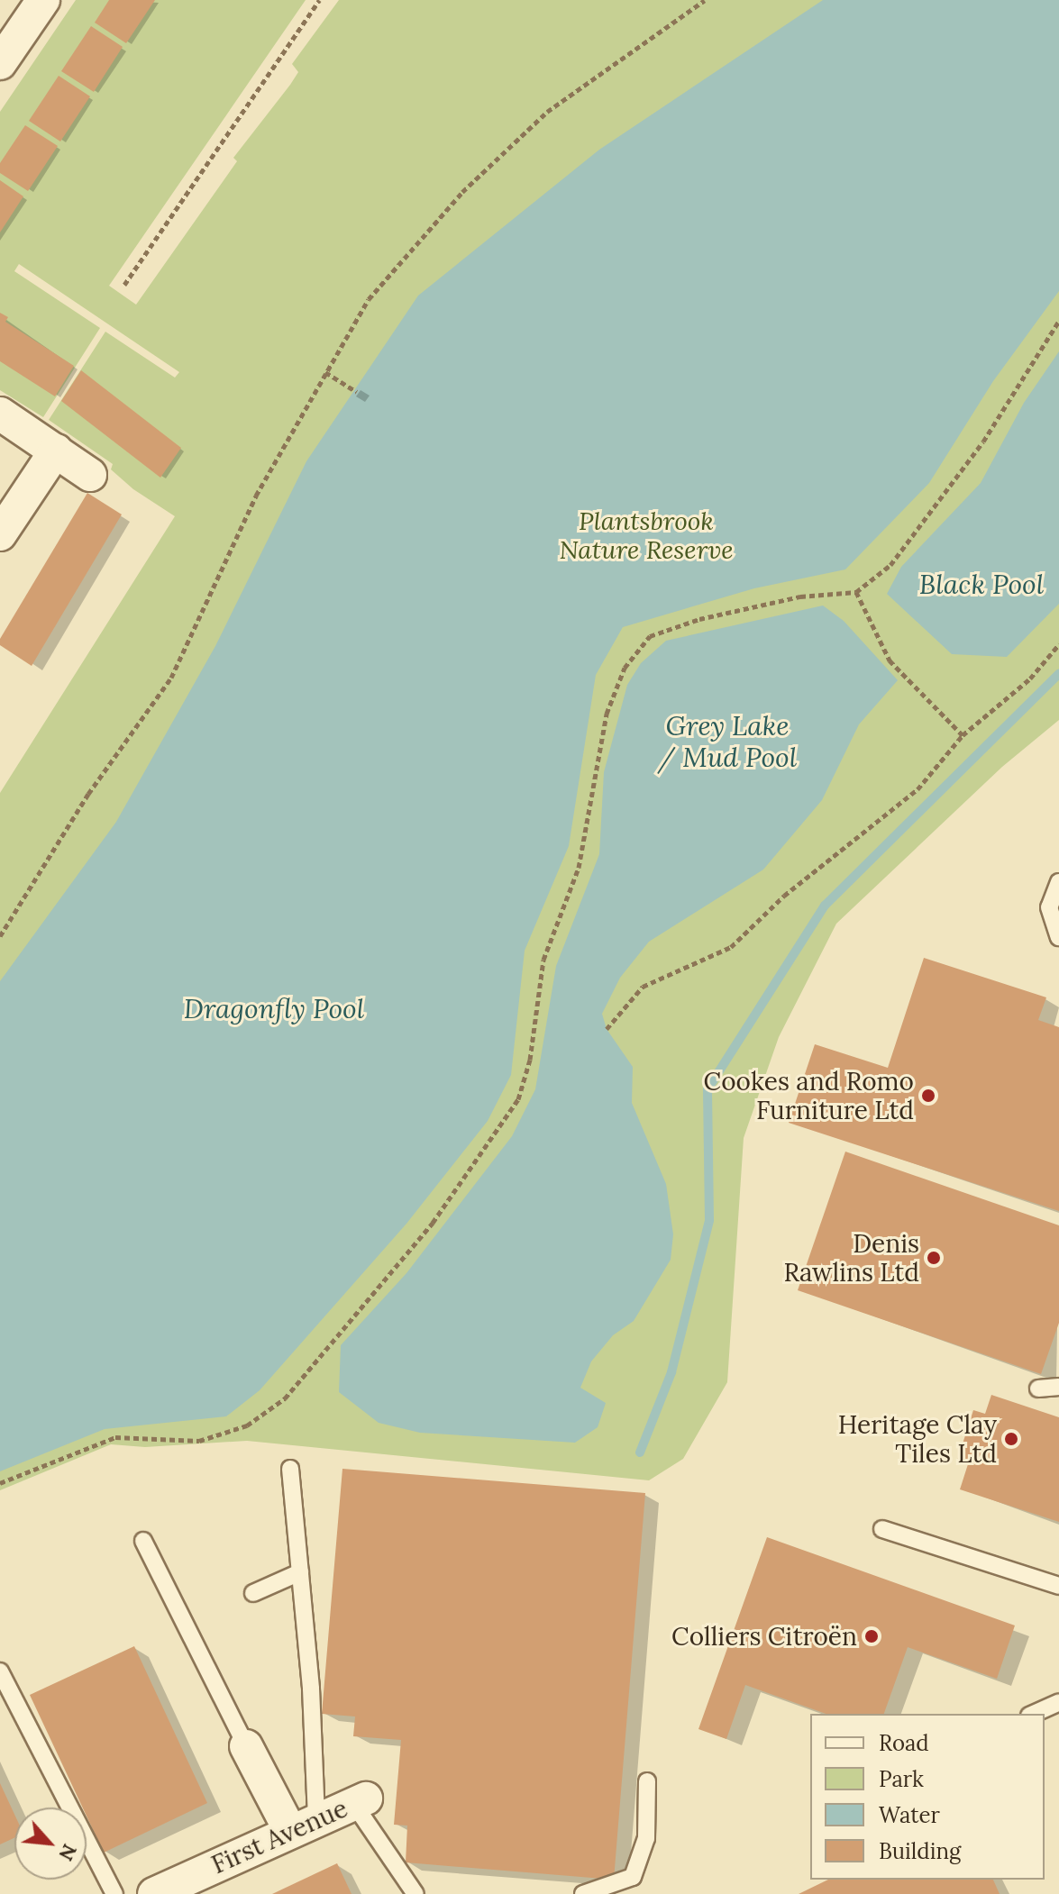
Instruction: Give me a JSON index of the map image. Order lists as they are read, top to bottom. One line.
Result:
{"streets":{"street":["First Avenue"]},"water":["Black Pool","Grey Lake / Mud Pool","Dragonfly Pool"],"parks":["Plantsbrook Nature Reserve"],"places":["Cookes and Romo Furniture Ltd","Denis Rawlins Ltd","Heritage Clay Tiles Ltd","Colliers Citroën"],"legend":["Road","Park","Water","Building"],"north":"bottom right"}
